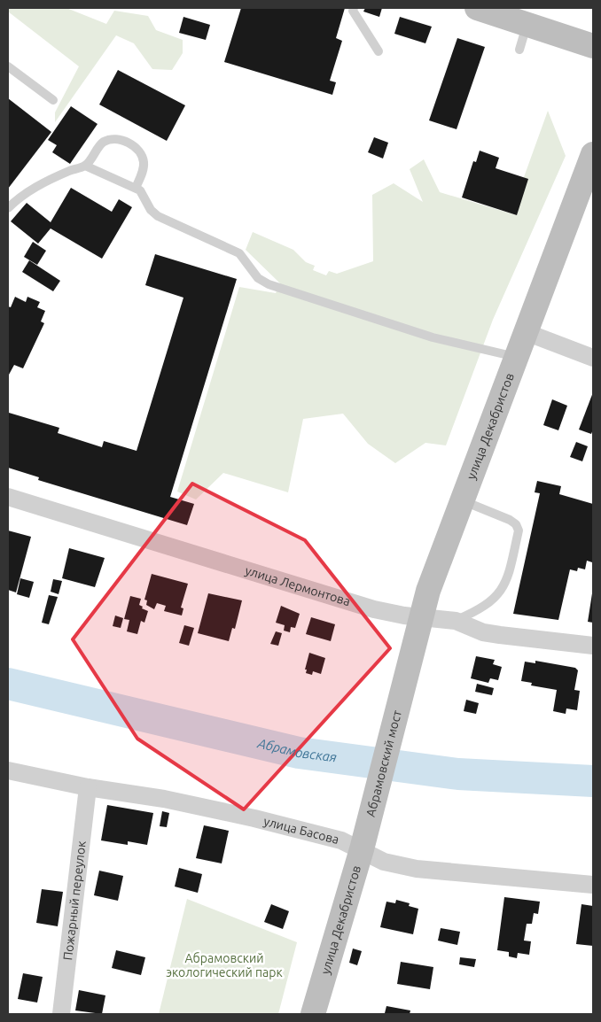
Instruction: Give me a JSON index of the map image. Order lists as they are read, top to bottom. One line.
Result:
{"streets":{"street":["улица Декабристов","улица Лермонтова","Абрамовский мост","улица Басова","Пожарный переулок"]},"crossings":[["улица Декабристов","улица Лермонтова"],["улица Декабристов","Абрамовский мост"],["улица Декабристов","улица Басова"],["улица Басова","Пожарный переулок"]],"water":["Абрамовская"],"parks":["Абрамовский экологический парк"]}
